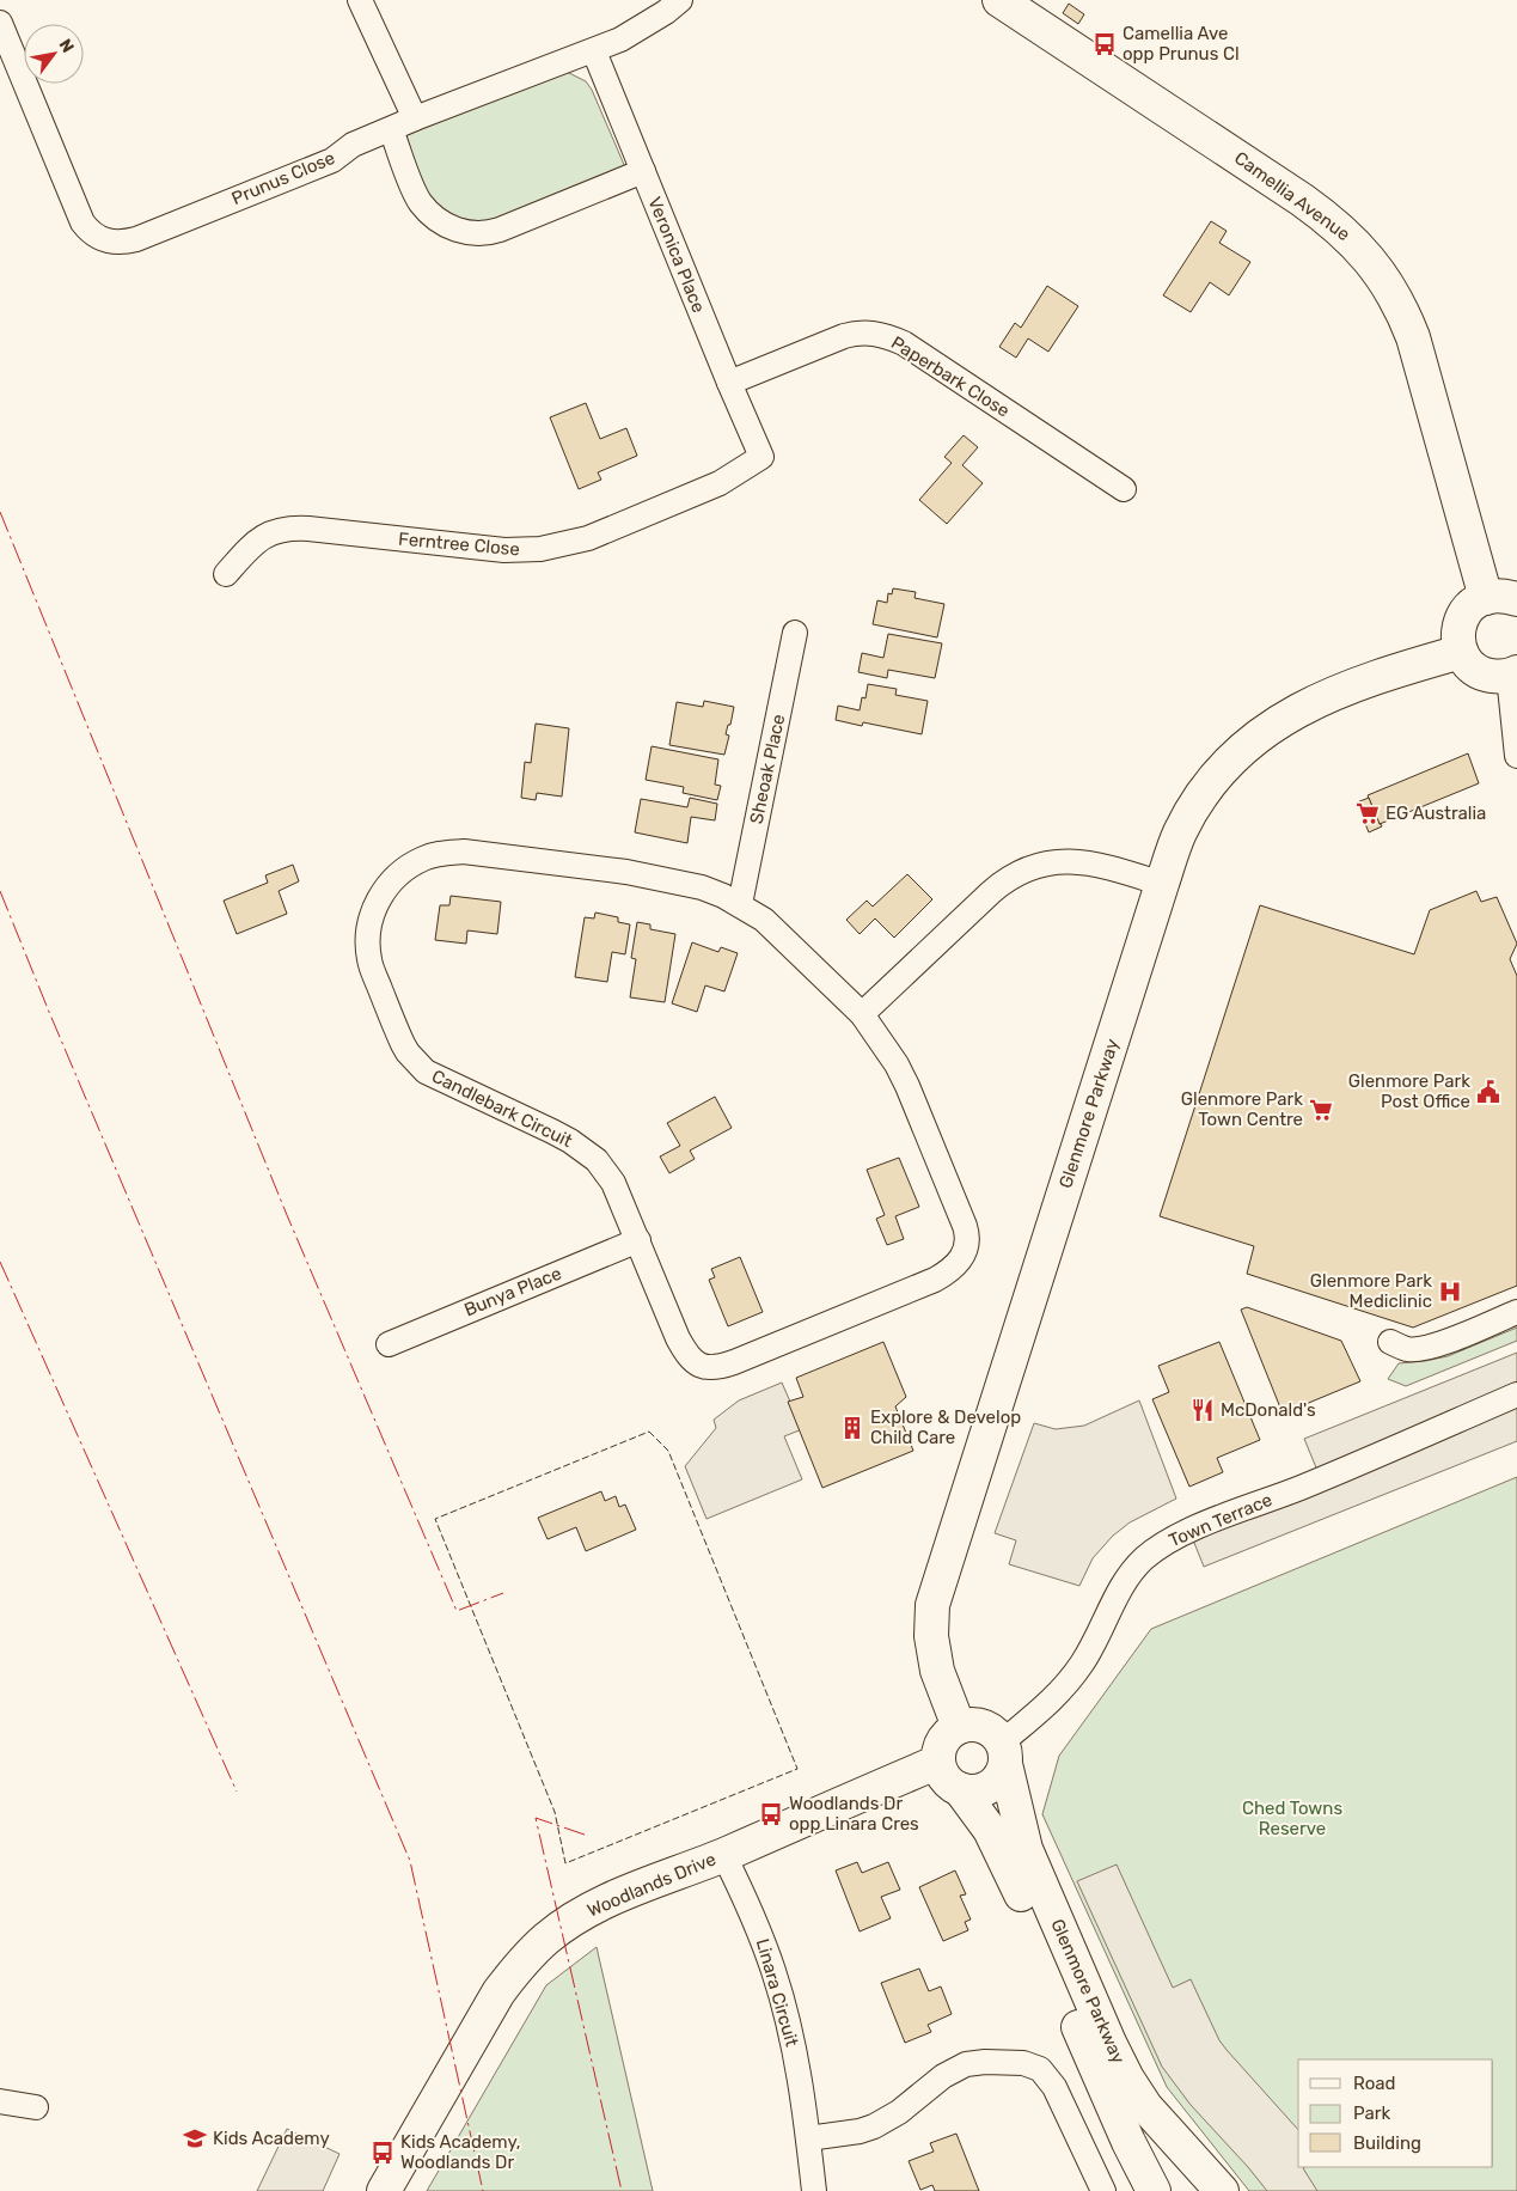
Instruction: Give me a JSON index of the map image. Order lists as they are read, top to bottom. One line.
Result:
{"streets":{"main road":["Camellia Avenue","Glenmore Parkway","Woodlands Drive"],"street":["Prunus Close","Veronica Place","Paperbark Close","Ferntree Close","Sheoak Place","Candlebark Circuit","Bunya Place","Town Terrace","Linara Circuit"]},"crossings":[["Prunus Close","Veronica Place"],["Veronica Place","Paperbark Close"],["Veronica Place","Ferntree Close"],["Sheoak Place","Candlebark Circuit"],["Candlebark Circuit","Bunya Place"],["Glenmore Parkway","Town Terrace"],["Glenmore Parkway","Woodlands Drive"],["Town Terrace","Woodlands Drive"],["Woodlands Drive","Linara Circuit"]],"parks":["Ched Towns Reserve"],"places":{"bus stop":["Camellia Ave opp Prunus Cl","Woodlands Dr opp Linara Cres","Kids Academy, Woodlands Dr"],"supermarket":["EG Australia","Glenmore Park Town Centre"],"public building":["Glenmore Park Post Office"],"hospital":["Glenmore Park Mediclinic"],"restaurant":["McDonald's"],"building":["Explore & Develop Child Care"],"school or university":["Kids Academy"]},"legend":["Road","Park","Building"],"north":"top right"}
